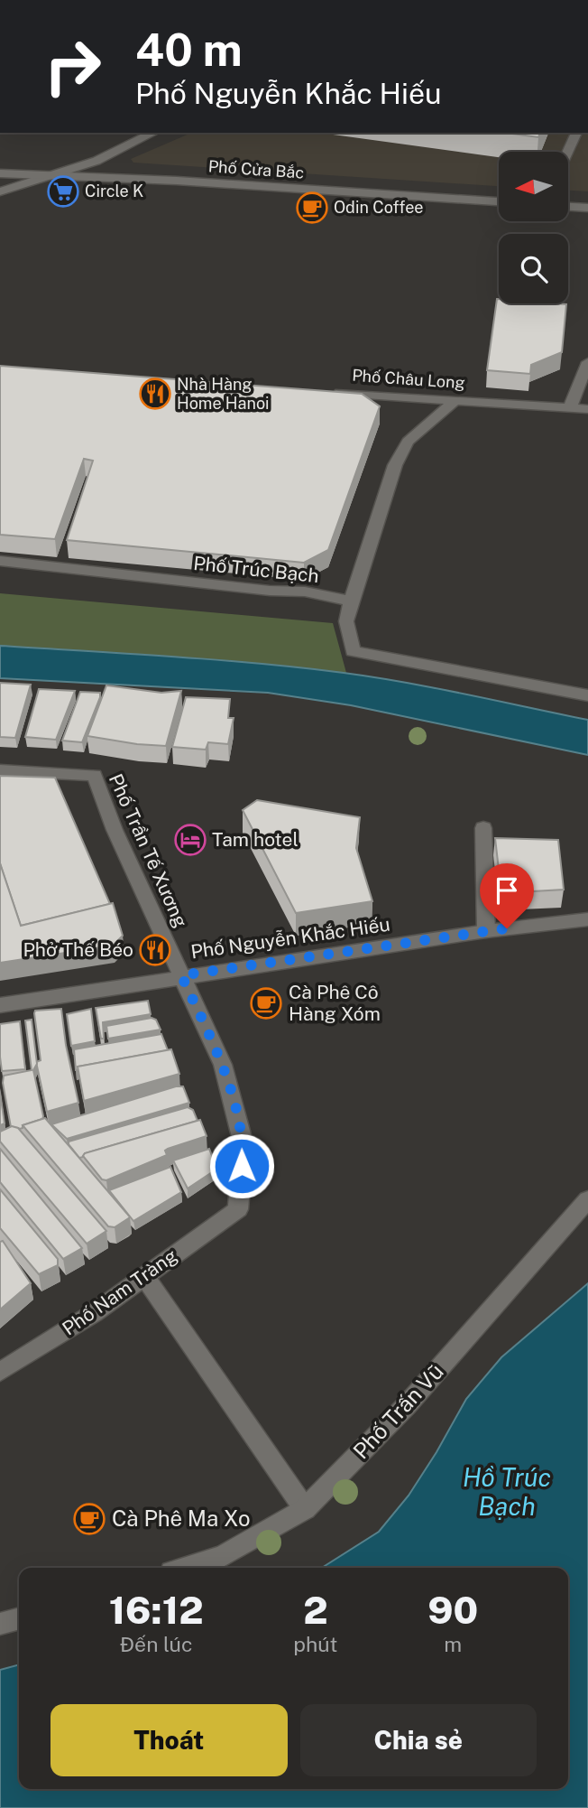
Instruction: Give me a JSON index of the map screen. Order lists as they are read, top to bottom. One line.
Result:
{"streets":{"street":["Phố Cửa Bắc","Phố Châu Long","Phố Trúc Bạch","Phố Trần Tế Xương","Phố Nguyễn Khắc Hiếu","Phố Nam Tràng","Phố Trấn Vũ"]},"crossings":[["Phố Trần Tế Xương","Phố Nguyễn Khắc Hiếu"],["Phố Trần Tế Xương","Phố Nam Tràng"]],"water":["Hồ Trúc Bạch"],"places":{"supermarket":["Circle K"],"cafe":["Odin Coffee","Cà Phê Cô Hàng Xóm","Cà Phê Ma Xo"],"restaurant":["Nhà Hàng Home Hanoi","Phở Thế Béo"],"hotel":["Tam hotel"]},"north":"left","page":{"turn":["40 m","Phố Nguyễn Khắc Hiếu"],"eta":["16:12","Đến lúc","2","phút","90","m"],"buttons":["Thoát","Chia sẻ"]}}
